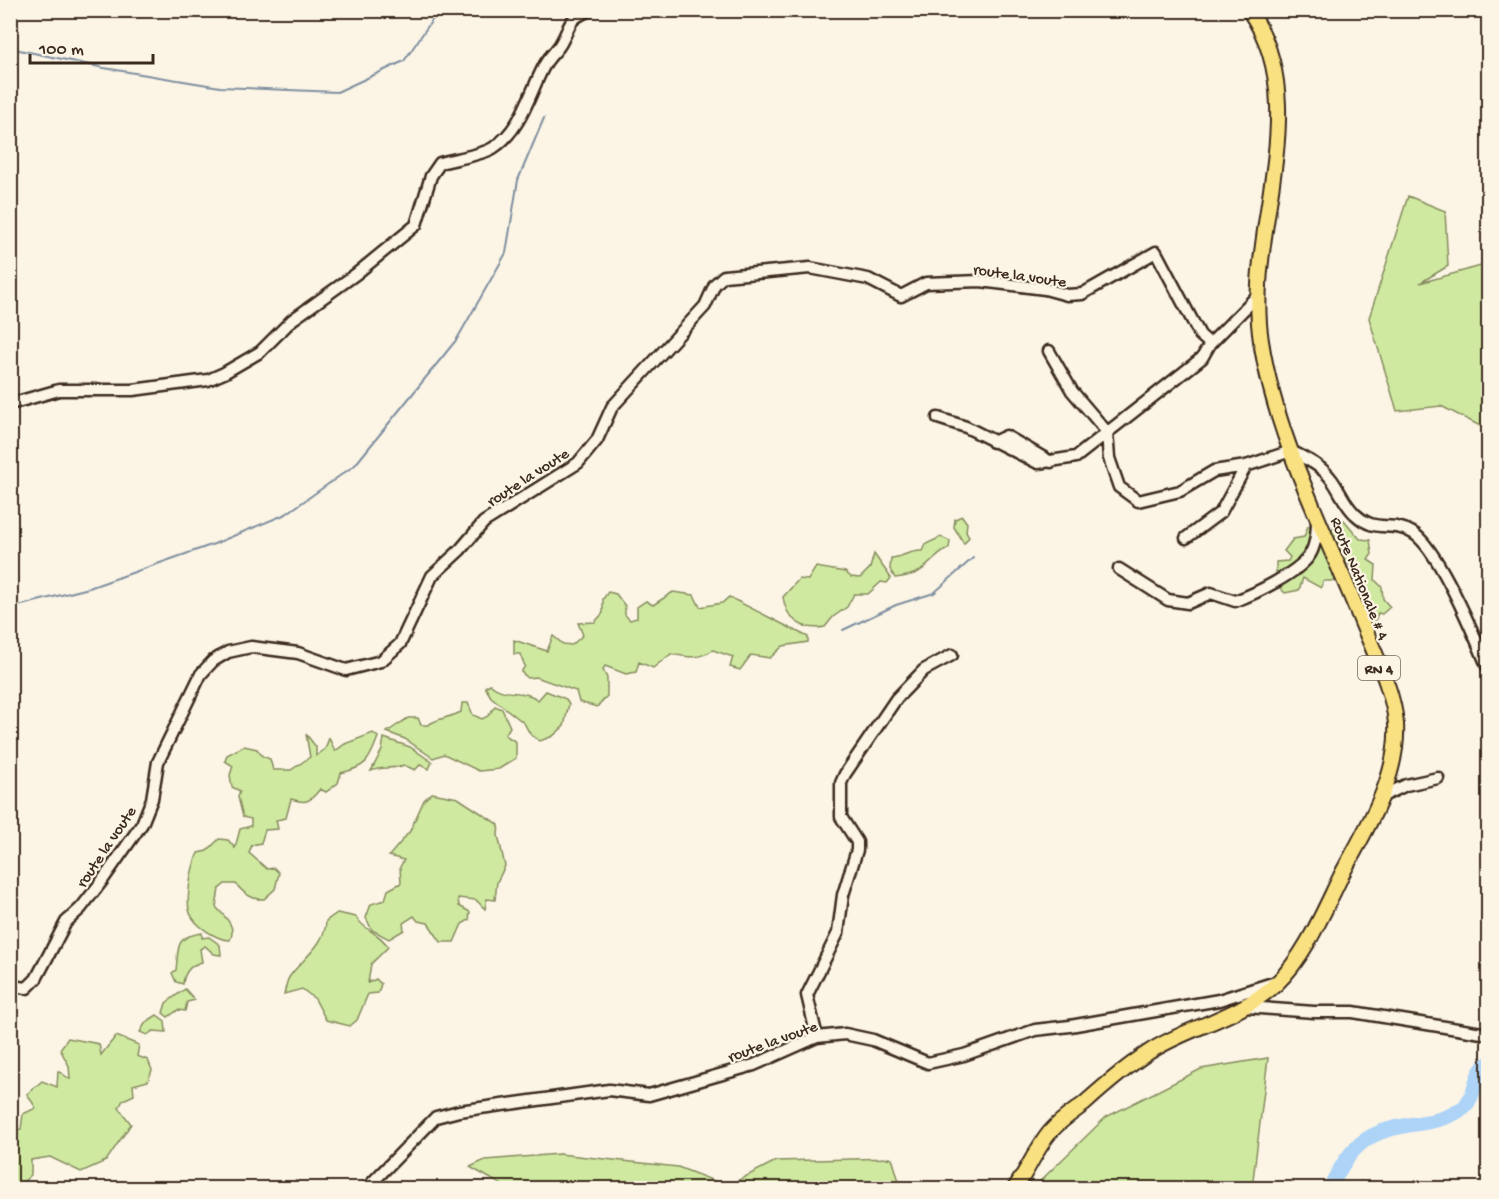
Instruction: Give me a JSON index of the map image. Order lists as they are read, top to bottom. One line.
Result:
{"streets":{"main road":["Route Nationale # 4","RN 4"],"street":["route la voute"]},"crossings":[["route la voute","Route Nationale # 4"]],"scale_bar":"100 m"}
